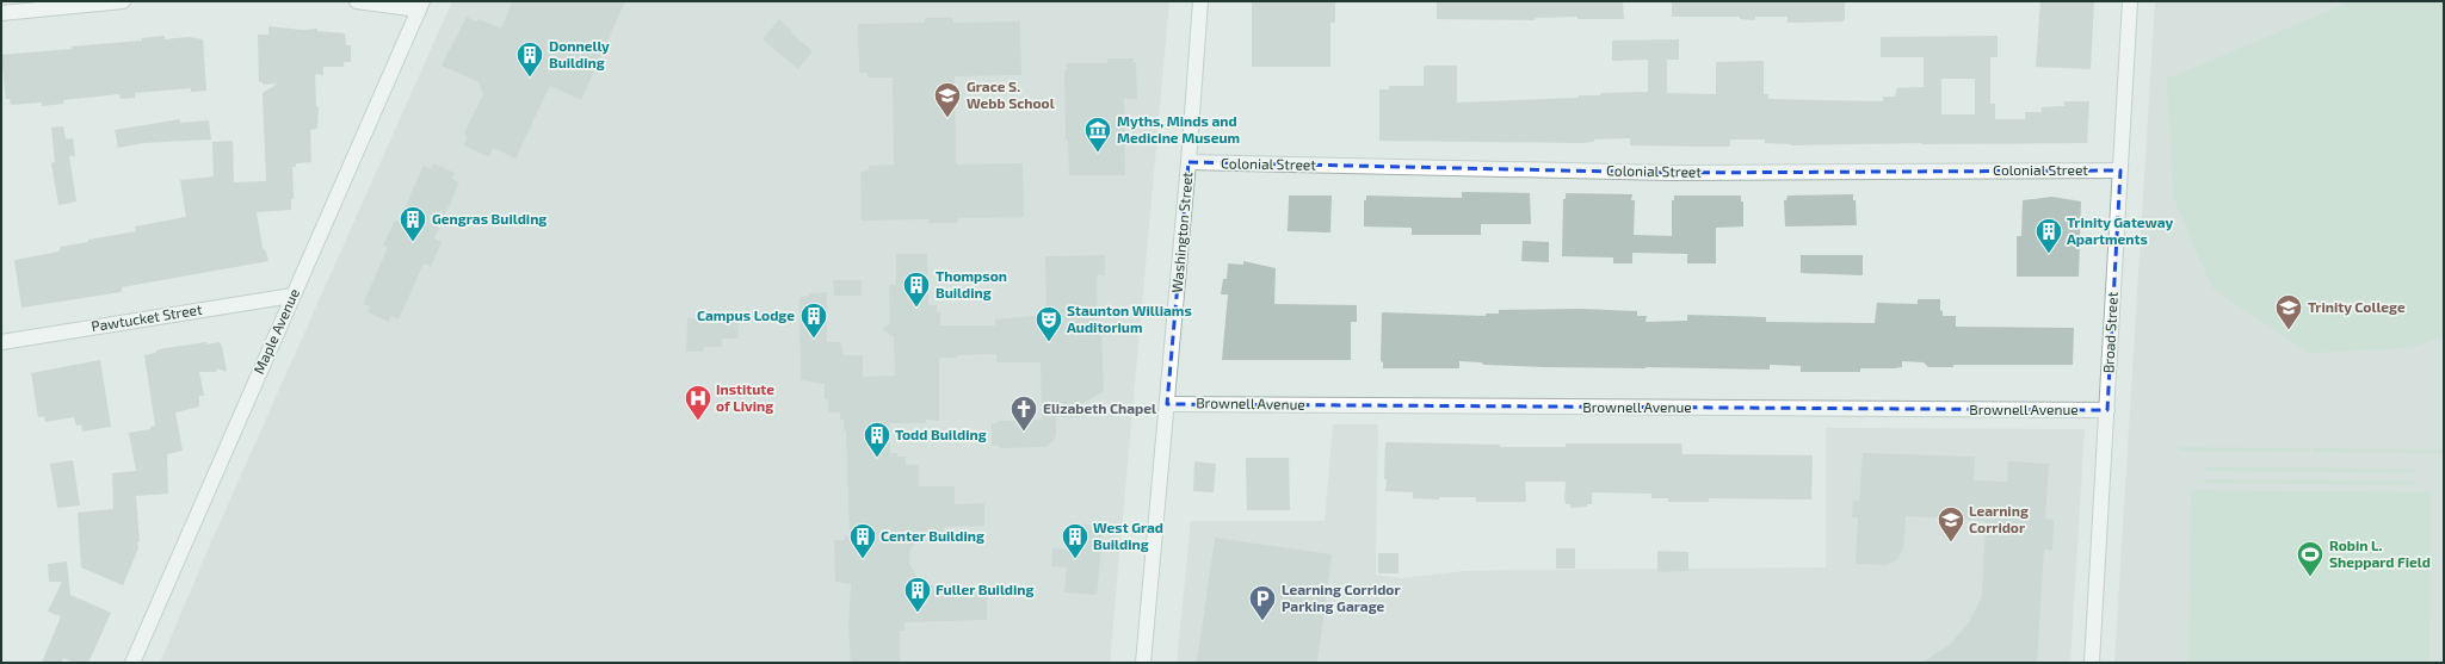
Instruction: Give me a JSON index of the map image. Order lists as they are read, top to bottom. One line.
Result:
{"streets":{"street":["Colonial Street","Washington Street","Pawtucket Street","Maple Avenue","Broad Street","Brownell Avenue"]},"crossings":[["Colonial Street","Washington Street"],["Colonial Street","Broad Street"],["Washington Street","Brownell Avenue"],["Pawtucket Street","Maple Avenue"],["Broad Street","Brownell Avenue"]],"places":{"building":["Donnelly Building","Gengras Building","Trinity Gateway Apartments","Thompson Building","Campus Lodge","Todd Building","Center Building","West Grad Building","Fuller Building"],"school or university":["Grace S. Webb School","Trinity College","Learning Corridor"],"museum":["Myths, Minds and Medicine Museum"],"theatre":["Staunton Williams Auditorium"],"hospital":["Institute of Living"],"church":["Elizabeth Chapel"],"sports":["Robin L. Sheppard Field"],"parking":["Learning Corridor Parking Garage"]}}
